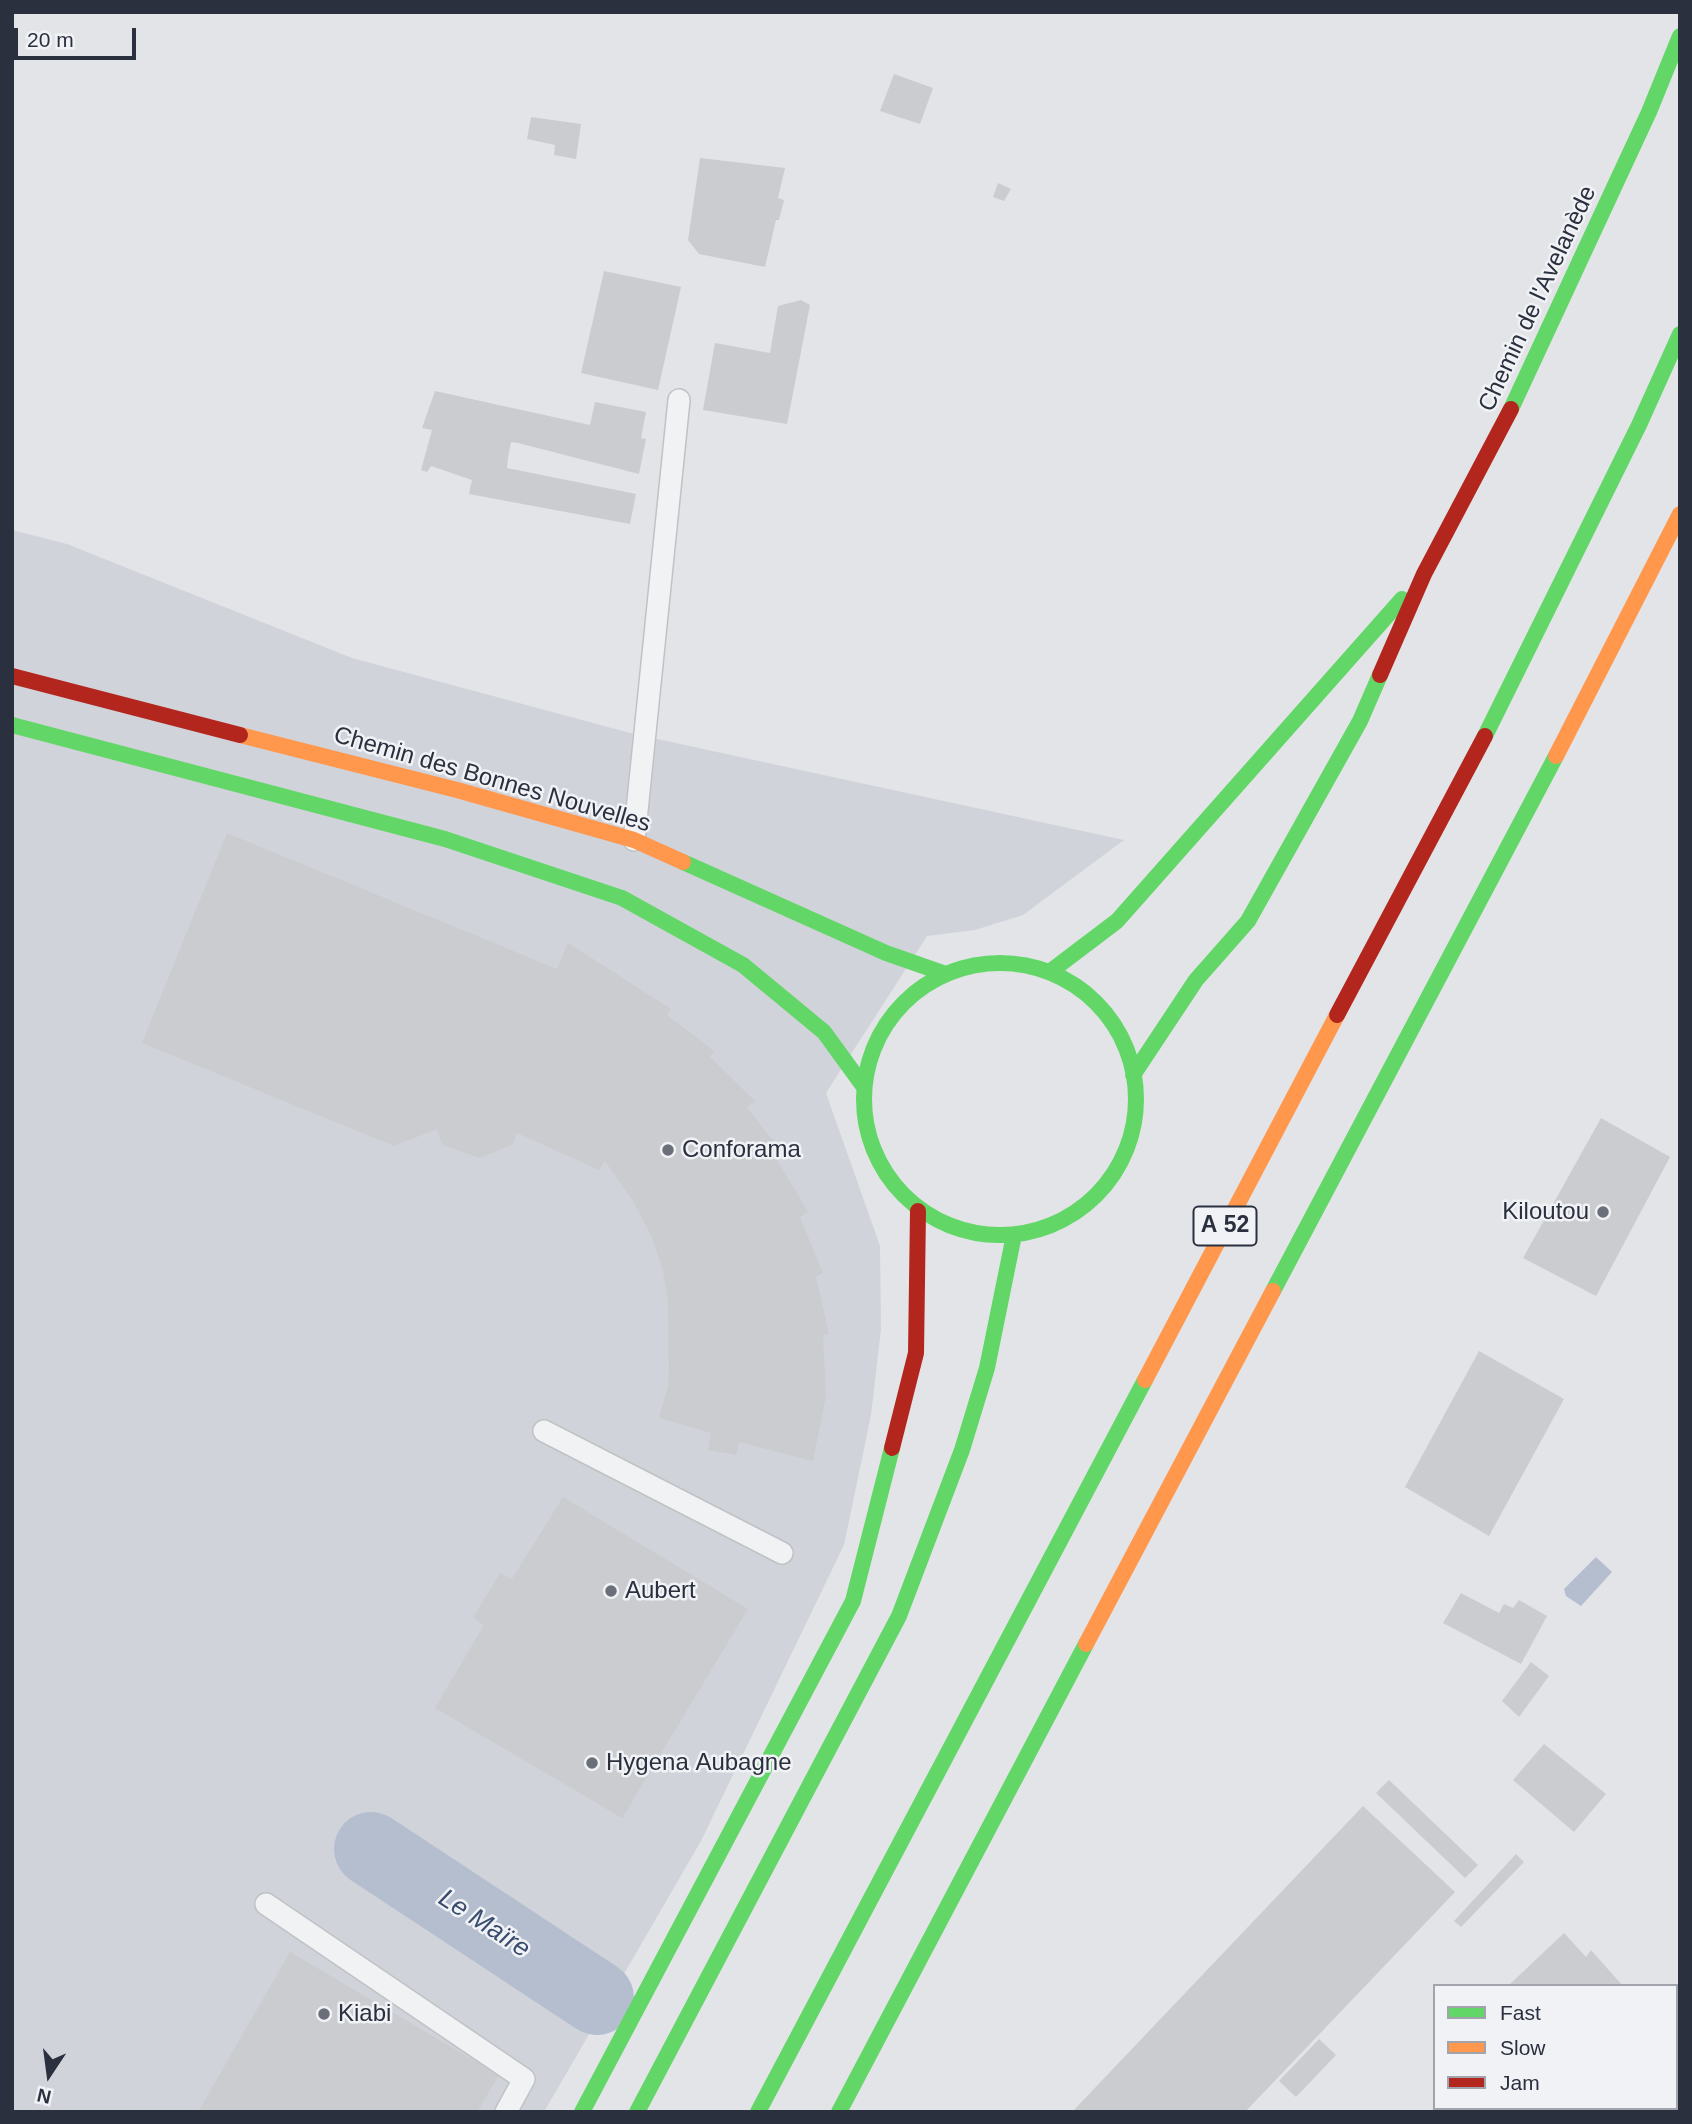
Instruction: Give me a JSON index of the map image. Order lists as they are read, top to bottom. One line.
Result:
{"streets":{"main road":["Chemin de l'Avelanède","Chemin des Bonnes Nouvelles","A 52"]},"water":["Le Maïre"],"places":["Conforama","Kiloutou","Aubert","Hygena Aubagne","Kiabi"],"legend":["Fast","Slow","Jam"],"scale_bar":"20 m","north":"bottom"}
